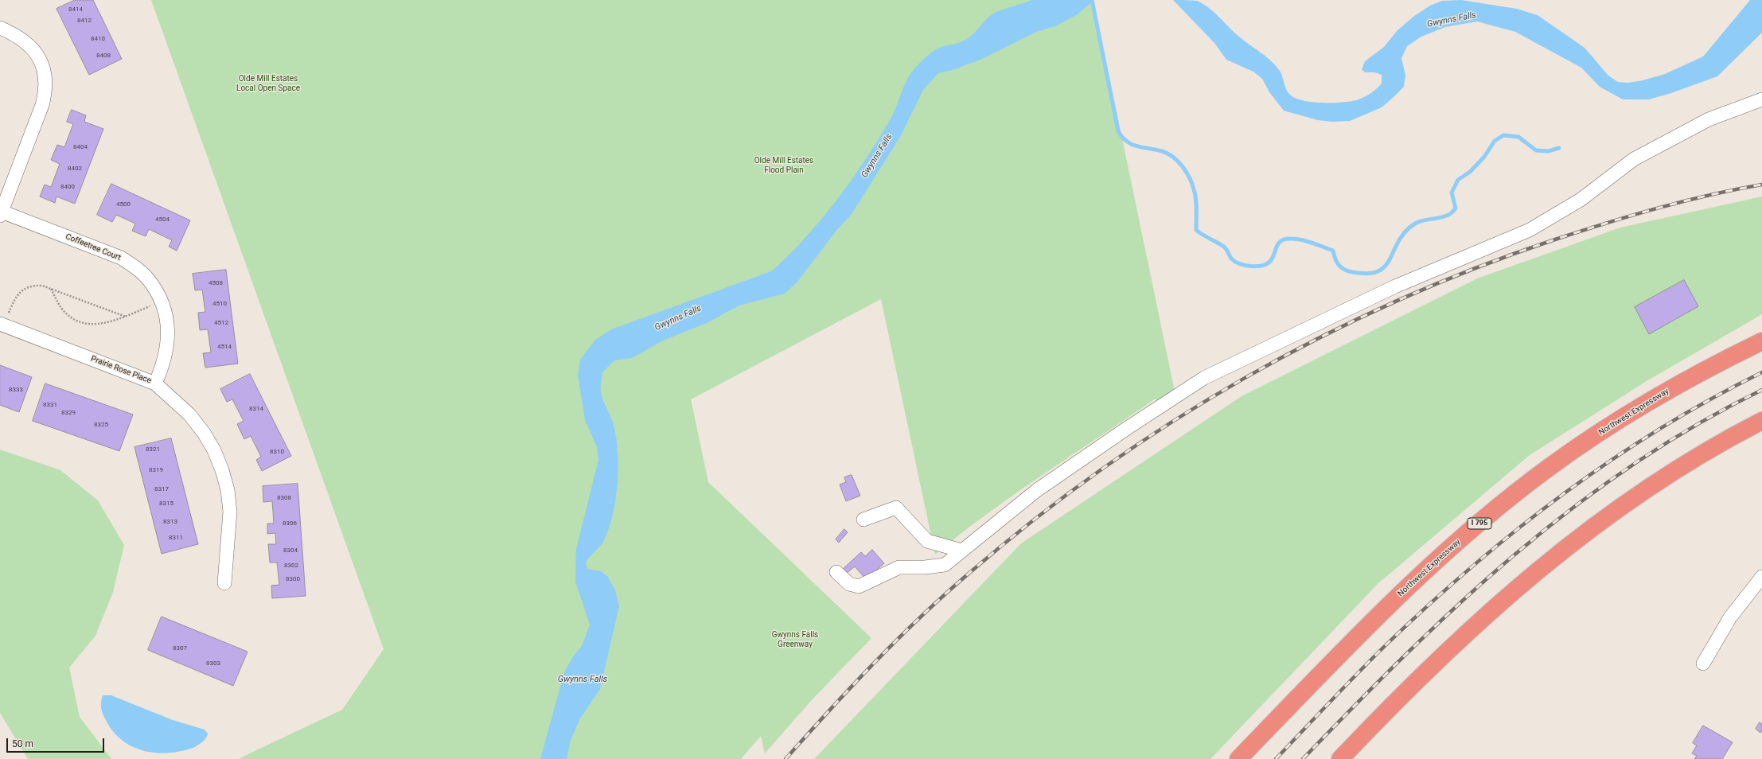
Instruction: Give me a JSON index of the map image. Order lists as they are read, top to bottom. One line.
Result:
{"streets":{"highway":["Northwest Expressway","I 795"],"street":["Coffeetree Court","Prairie Rose Place"]},"crossings":[["Coffeetree Court","Prairie Rose Place"]],"water":["Gwynns Falls"],"parks":["Olde Mill Estates Local Open Space","Olde Mill Estates Flood Plain","Gwynns Falls Greenway"],"house_numbers":["8414","8412","8410","8408","8404","8402","8400","4500","4504","4508","4510","4512","4514","8333","8331","8314","8329","8325","8321","8310","8319","8317","8308","8315","8313","8306","8311","8304","8302","8300","8307","8303"],"scale_bar":"50 m"}
